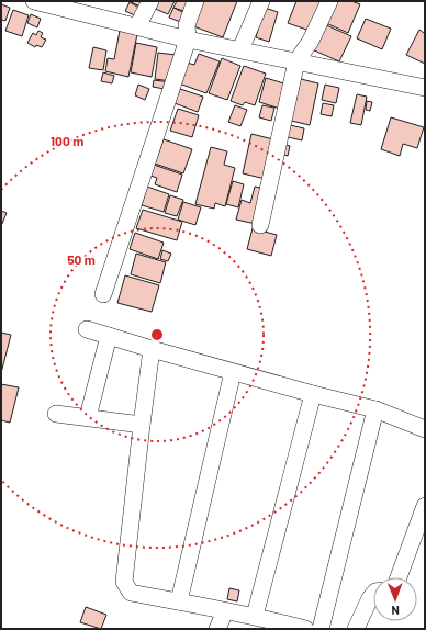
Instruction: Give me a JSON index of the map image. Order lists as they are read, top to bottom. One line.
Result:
{"north":"bottom","rings":["100 m","50 m"]}
